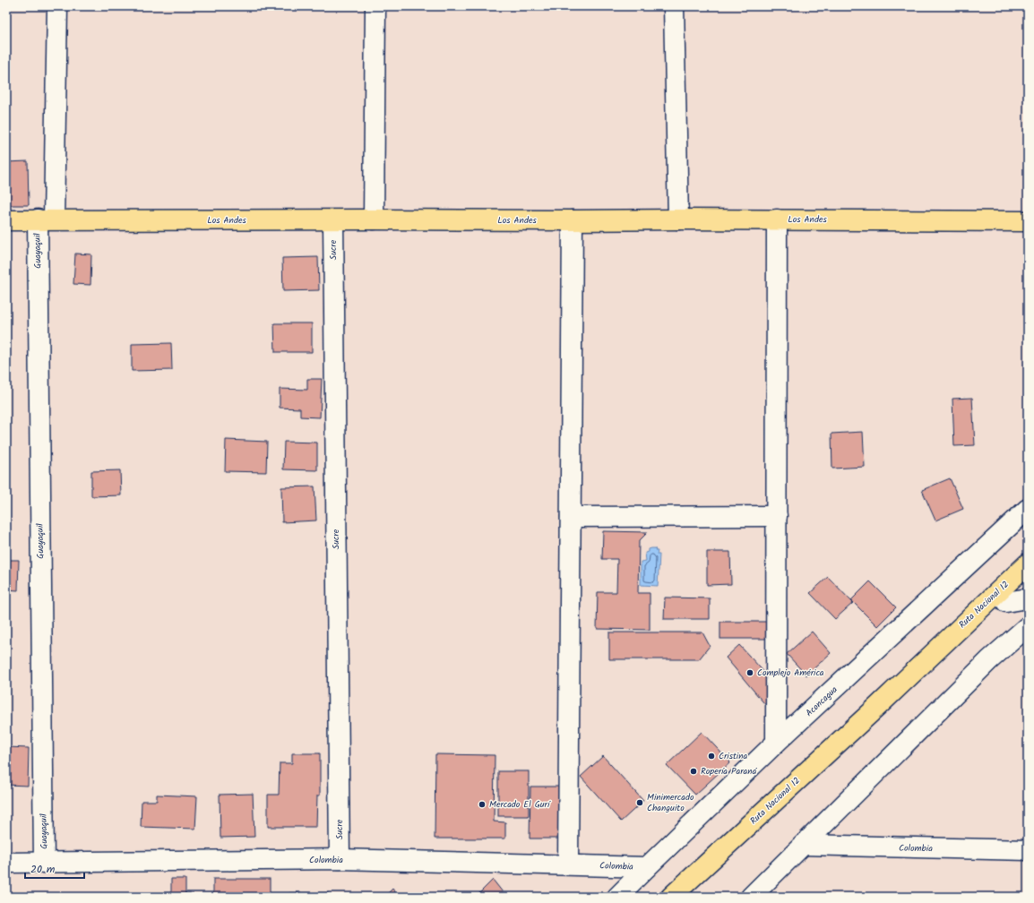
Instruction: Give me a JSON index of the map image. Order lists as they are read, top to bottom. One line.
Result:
{"streets":{"main road":["Los Andes","Ruta Nacional 12"],"street":["Sucre","Guayaquil","Aconcagua","Colombia"]},"crossings":[["Los Andes","Sucre"],["Los Andes","Guayaquil"],["Sucre","Colombia"],["Guayaquil","Colombia"],["Aconcagua","Colombia"]],"places":["Complejo América","Cristina","Ropería Paraná","Minimercado Changuito","Mercado El Gurí"],"scale_bar":"20 m"}
